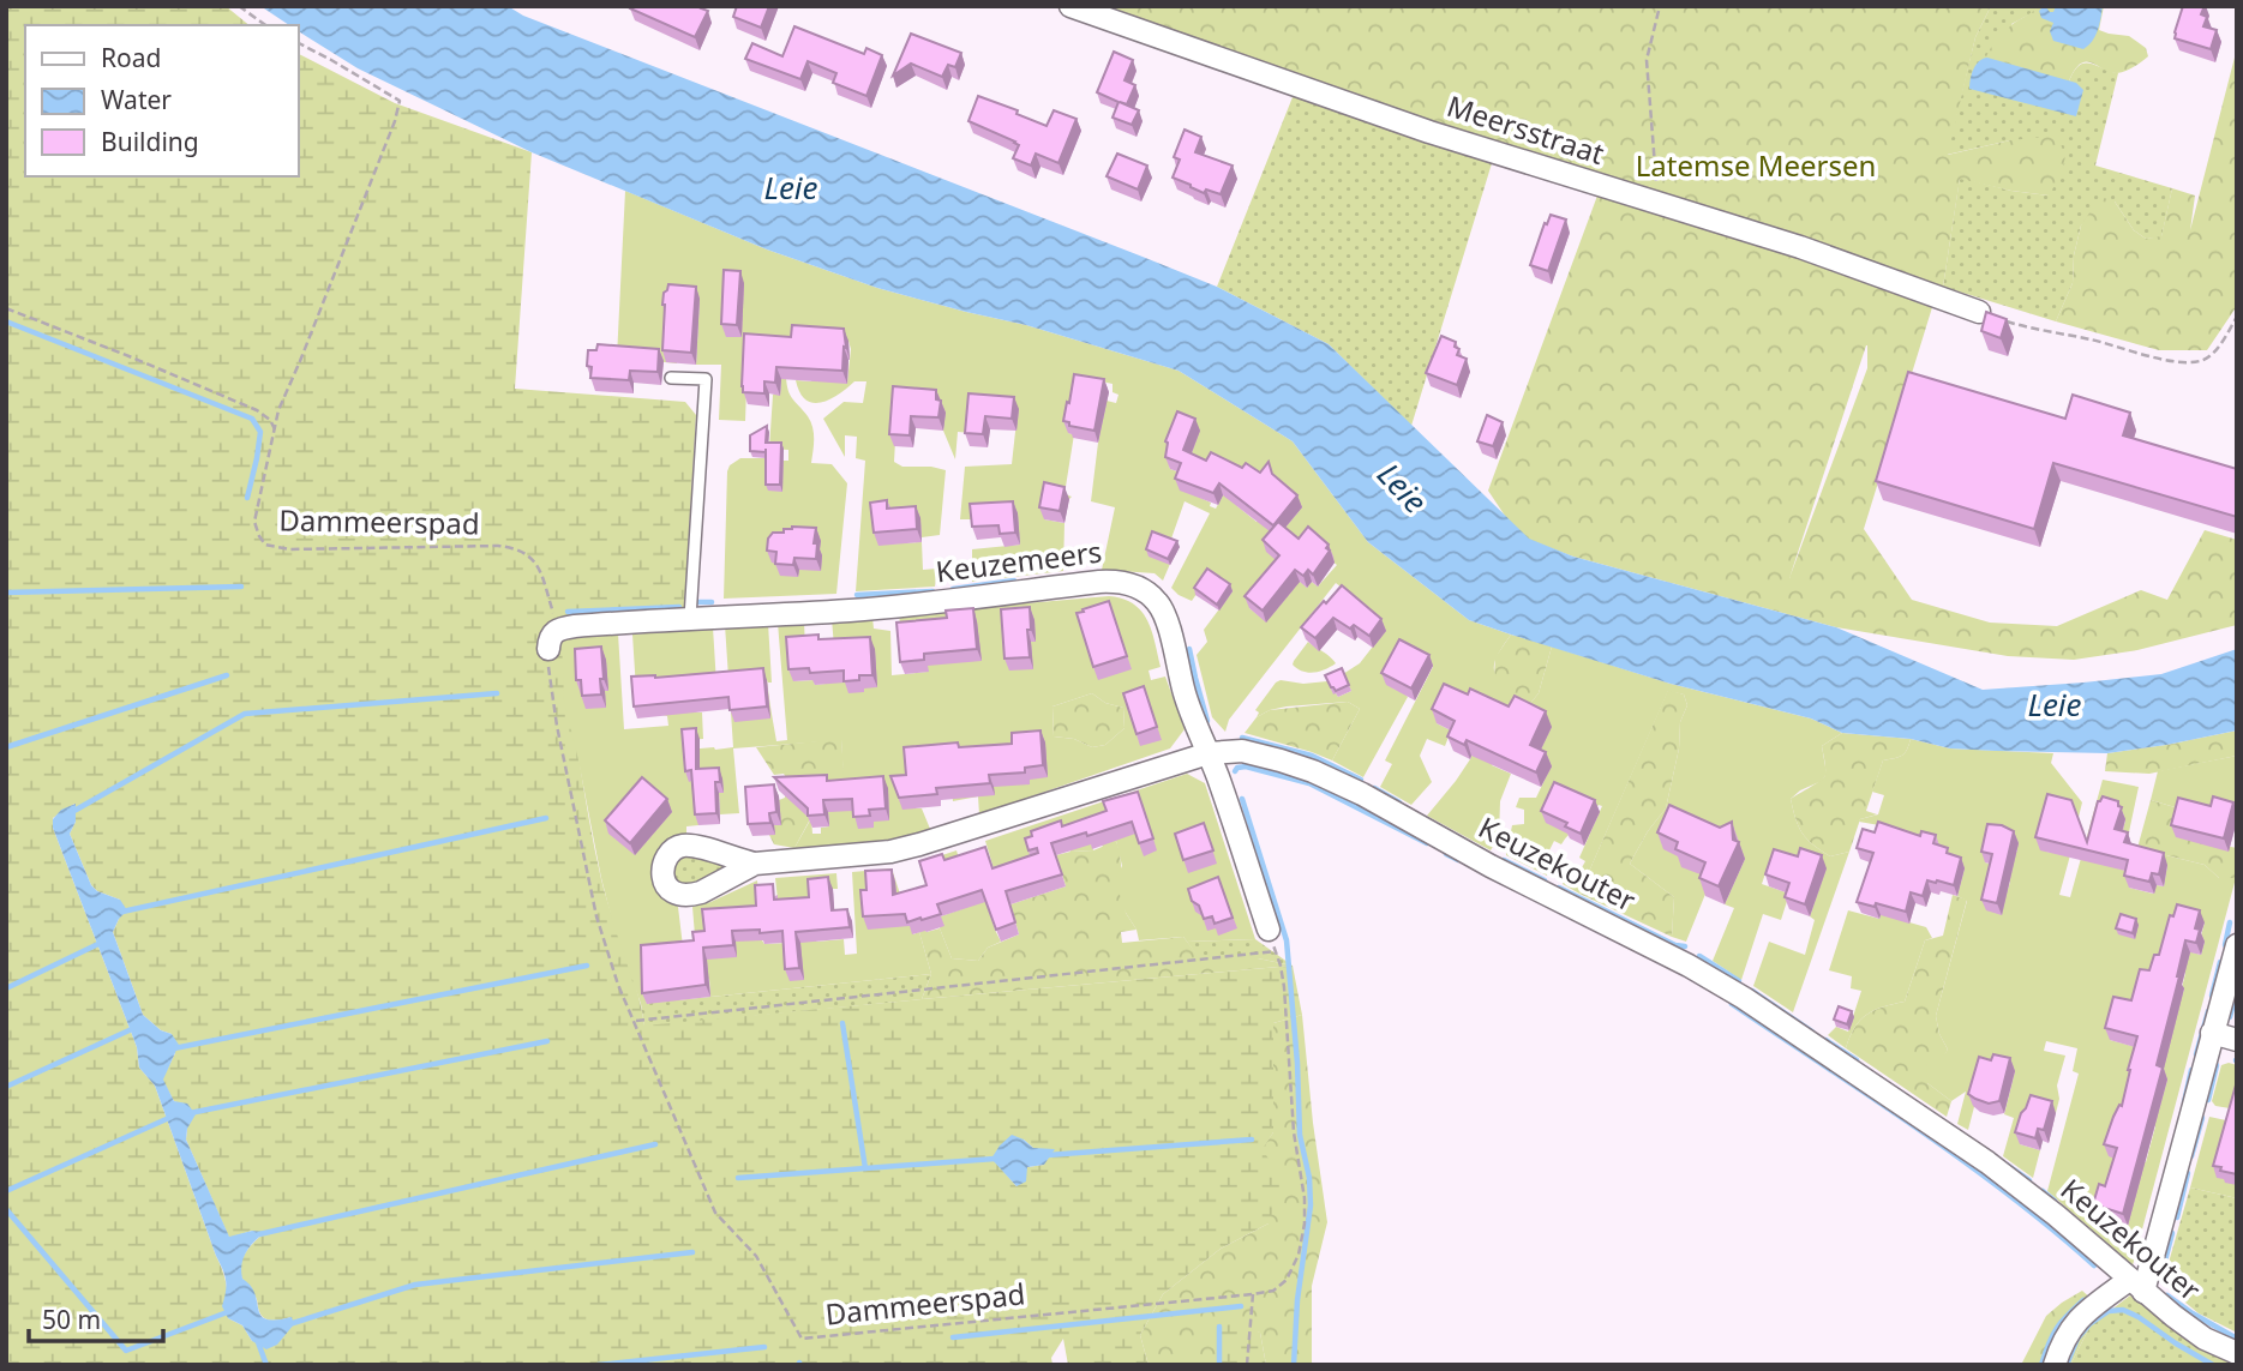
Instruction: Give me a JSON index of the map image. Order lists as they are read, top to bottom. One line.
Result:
{"streets":{"street":["Meersstraat","Keuzemeers","Keuzekouter"],"path":["Dammeerspad"]},"crossings":[["Dammeerspad","Keuzemeers"],["Keuzemeers","Keuzekouter"]],"water":["Leie"],"parks":["Latemse Meersen"],"legend":["Road","Water","Building"],"scale_bar":"50 m"}
